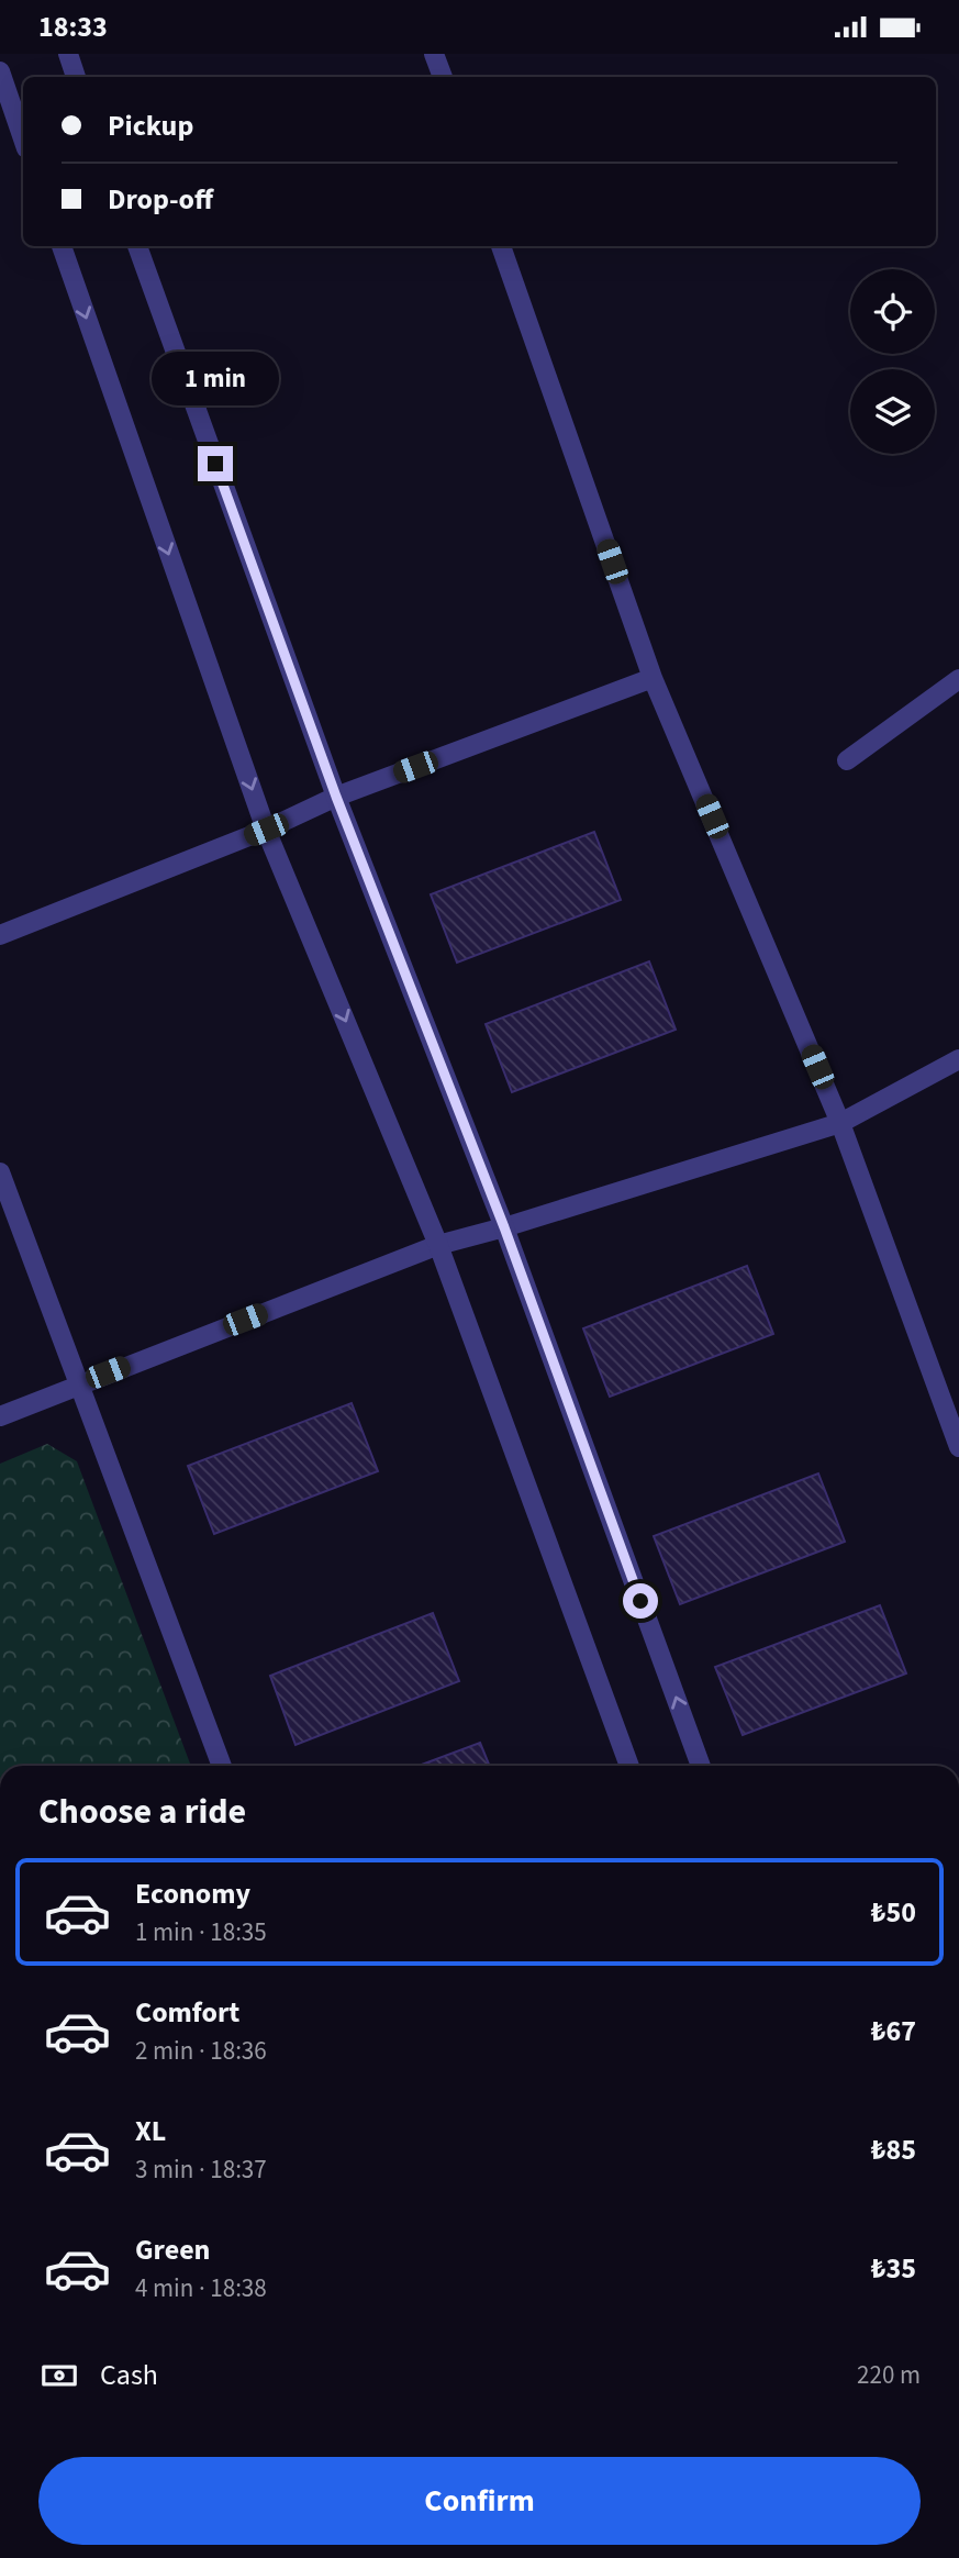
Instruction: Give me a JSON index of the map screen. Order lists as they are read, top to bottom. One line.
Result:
{"page":{"status":"18:33","banner":["Pickup","Drop-off"],"bubble":"1 min","heading":"Choose a ride","list":[{"name":"Economy","note":"1 min · 18:35","value":"₺50"},{"name":"Comfort","note":"2 min · 18:36","value":"₺67"},{"name":"XL","note":"3 min · 18:37","value":"₺85"},{"name":"Green","note":"4 min · 18:38","value":"₺35"}],"pay":["Cash","220 m"],"buttons":"Confirm"}}
